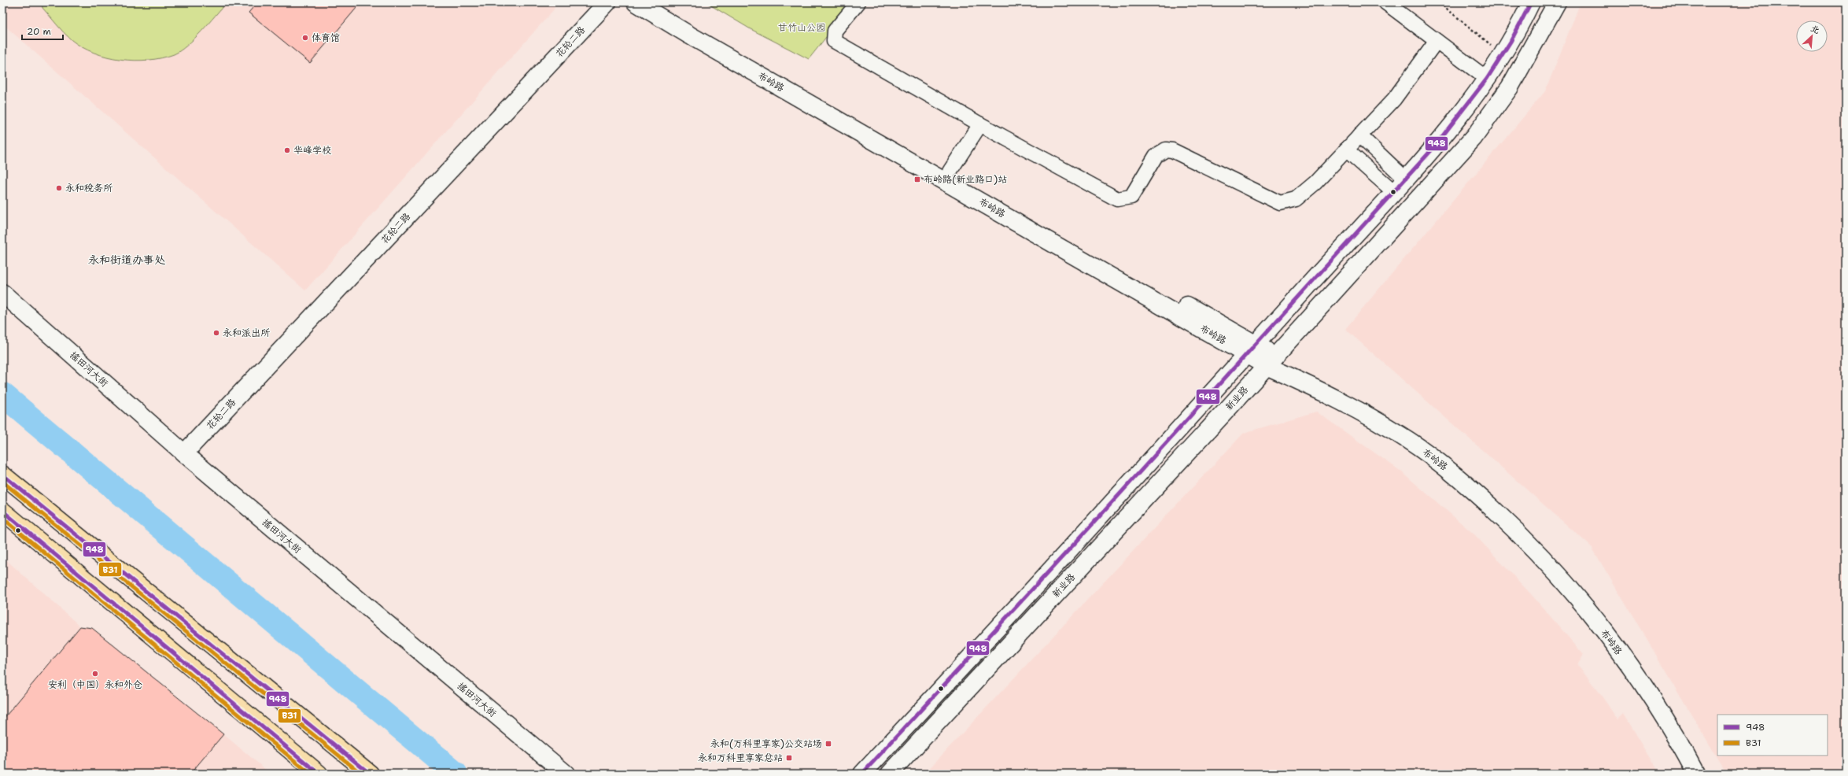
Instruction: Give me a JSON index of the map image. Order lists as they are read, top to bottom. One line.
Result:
{"streets":{"street":["花轮二路","布岭路","摇田河大街","新业路"]},"crossings":[["花轮二路","摇田河大街"],["布岭路","新业路"]],"districts":["永和街道办事处"],"parks":["甘竹山公园"],"places":{"other":["体育馆","华峰学校","永和税务所","永和派出所","安利（中国）永和外仓"],"transit":["布岭路(新业路口)站","永和(万科里享家)公交站场","永和万科里享家总站"]},"lines":["transit line 948","transit line B31"],"legend":["948","B31"],"scale_bar":"20 m","north":"top right"}
